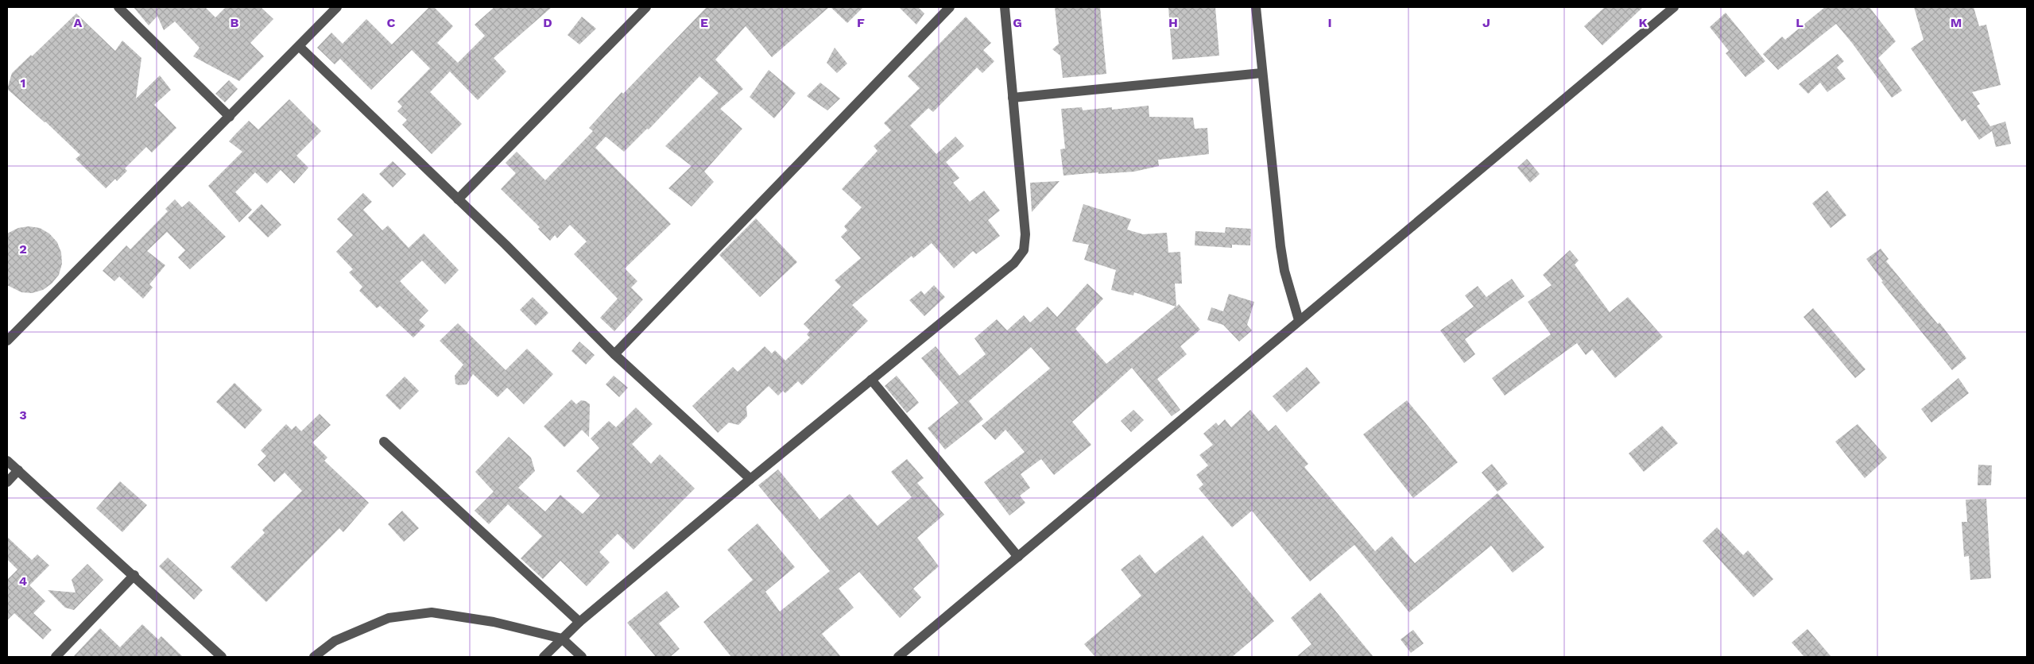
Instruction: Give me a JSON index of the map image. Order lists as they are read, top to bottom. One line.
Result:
{"grid":{"columns":["A","B","C","D","E","F","G","H","I","J","K","L","M"],"rows":["1","2","3","4"]}}
